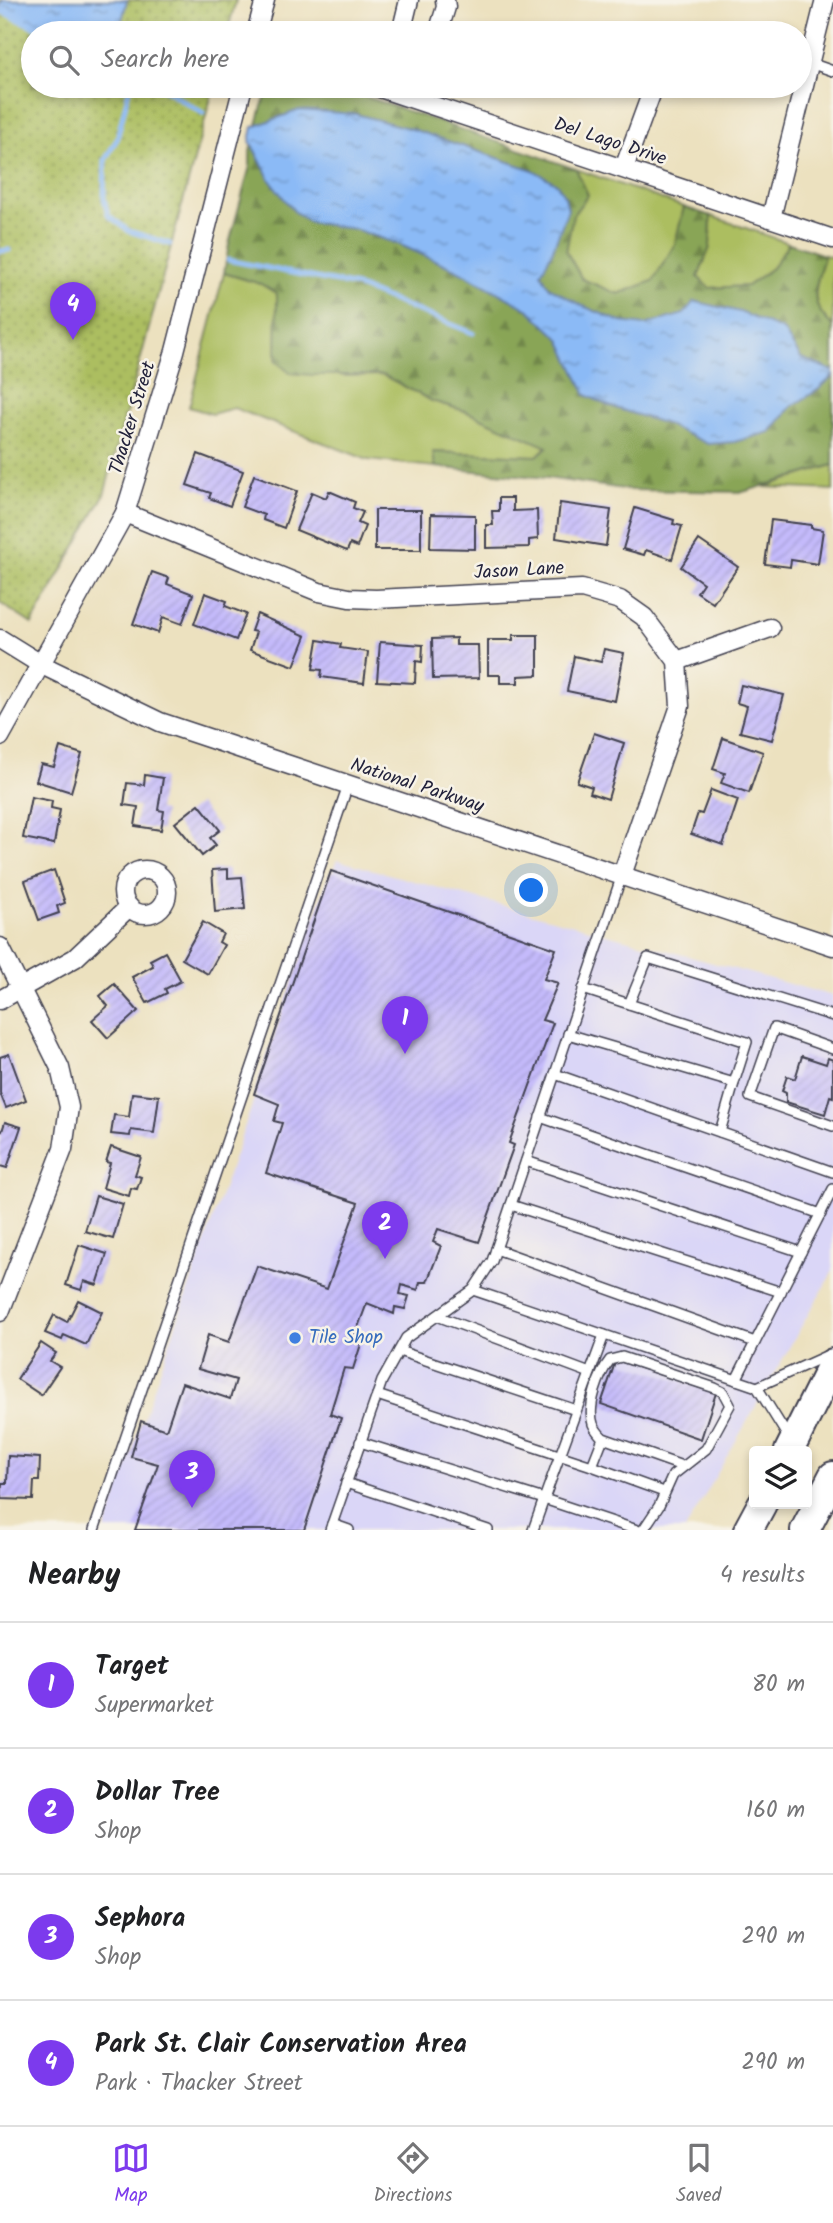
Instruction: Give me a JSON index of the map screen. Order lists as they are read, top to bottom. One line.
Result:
{"streets":{"street":["Del Lago Drive","Thacker Street","Jason Lane","National Parkway"]},"crossings":[["Thacker Street","Jason Lane"],["Thacker Street","National Parkway"]],"places":["Tile Shop"],"page":{"search":"Search here","pins":["4","1","2","3"],"heading":["Nearby","4 results"],"list":[{"mark":"1","name":"Target","note":"Supermarket","value":"80 m"},{"mark":"2","name":"Dollar Tree","note":"Shop","value":"160 m"},{"mark":"3","name":"Sephora","note":"Shop","value":"290 m"},{"mark":"4","name":"Park St. Clair Conservation Area","note":"Park · Thacker Street","value":"290 m"}],"nav":["Map","Directions","Saved"]}}
